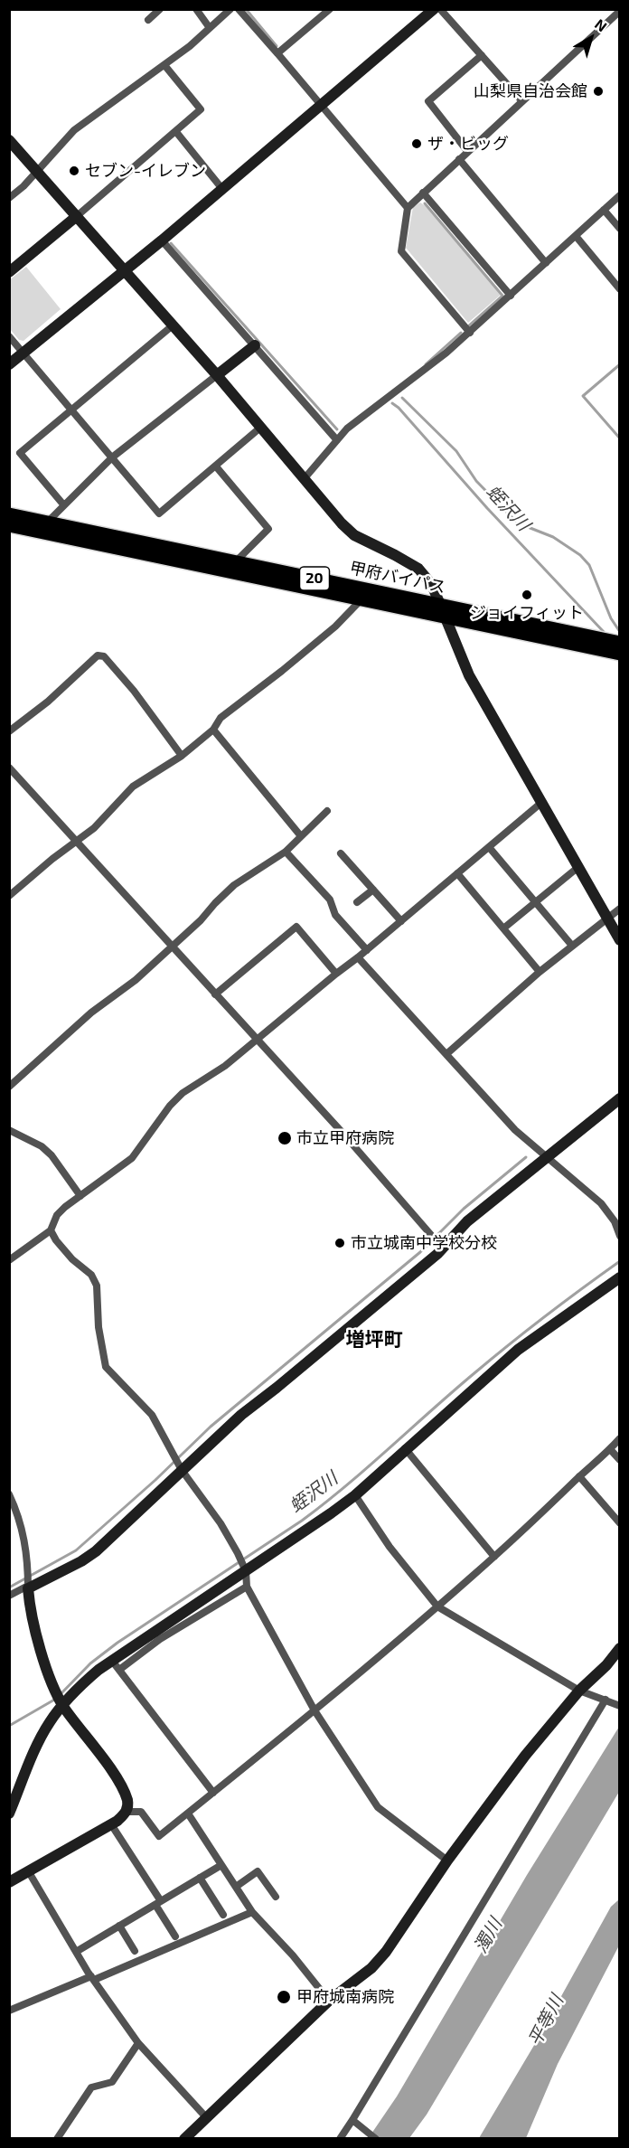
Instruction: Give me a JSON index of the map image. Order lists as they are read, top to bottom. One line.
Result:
{"streets":{"highway":["甲府バイパス","20"]},"districts":["増坪町"],"water":["蛭沢川","濁川","平等川"],"places":["山梨県自治会館","ザ・ビッグ","セブン-イレブン","ジョイフィット","市立甲府病院","市立城南中学校分校","甲府城南病院"],"north":"top right"}
